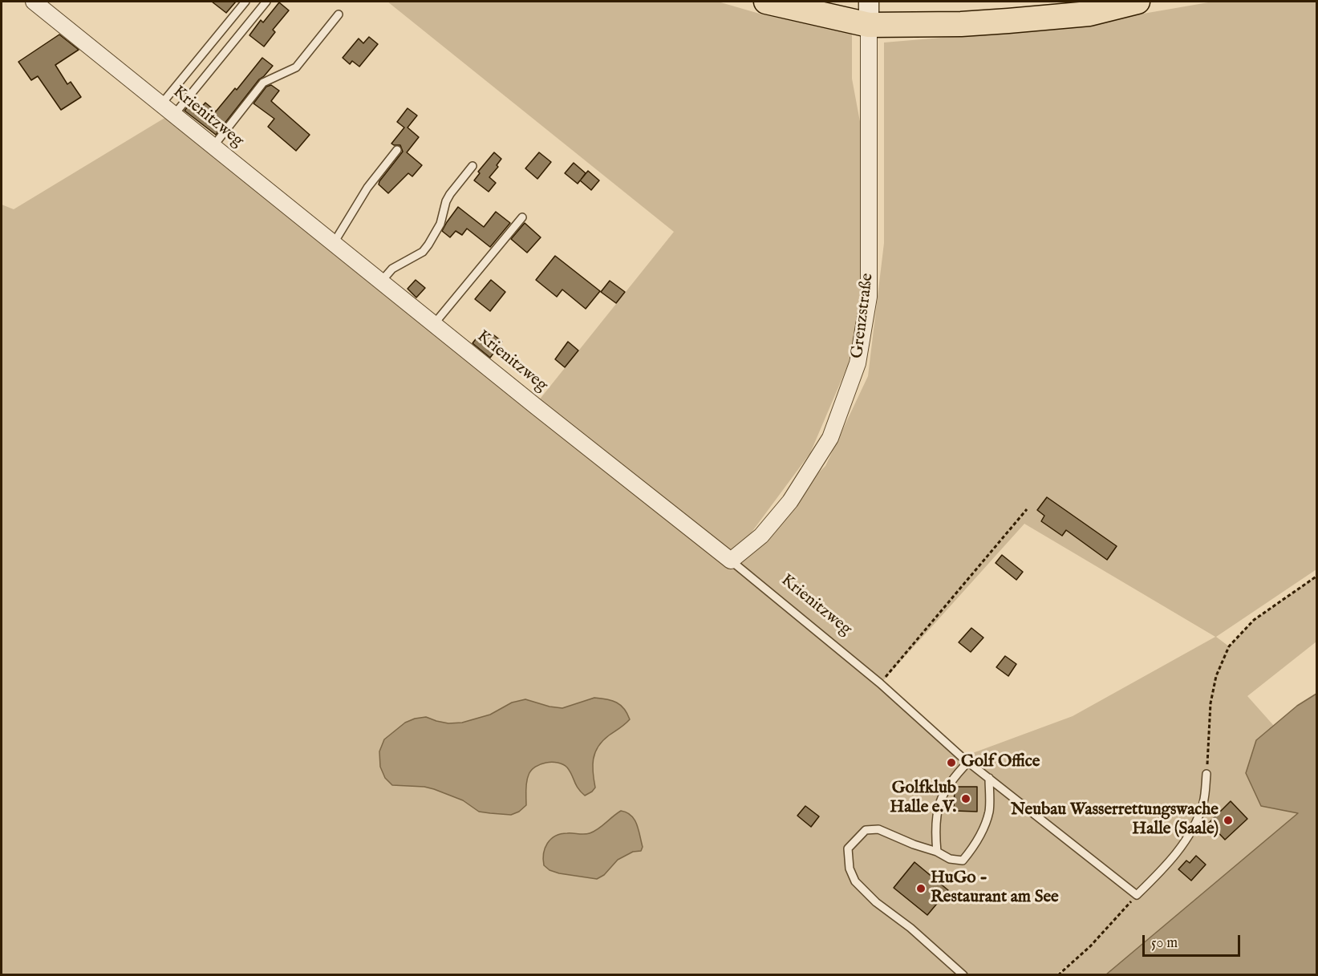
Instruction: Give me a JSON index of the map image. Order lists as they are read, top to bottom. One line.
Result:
{"streets":{"street":["Krienitzweg","Grenzstraße"]},"crossings":[["Krienitzweg","Grenzstraße"]],"places":["Golf Office","Golfklub Halle e.V.","Neubau Wasserrettungswache Halle (Saale)","HuGo - Restaurant am See"],"scale_bar":"50 m"}
